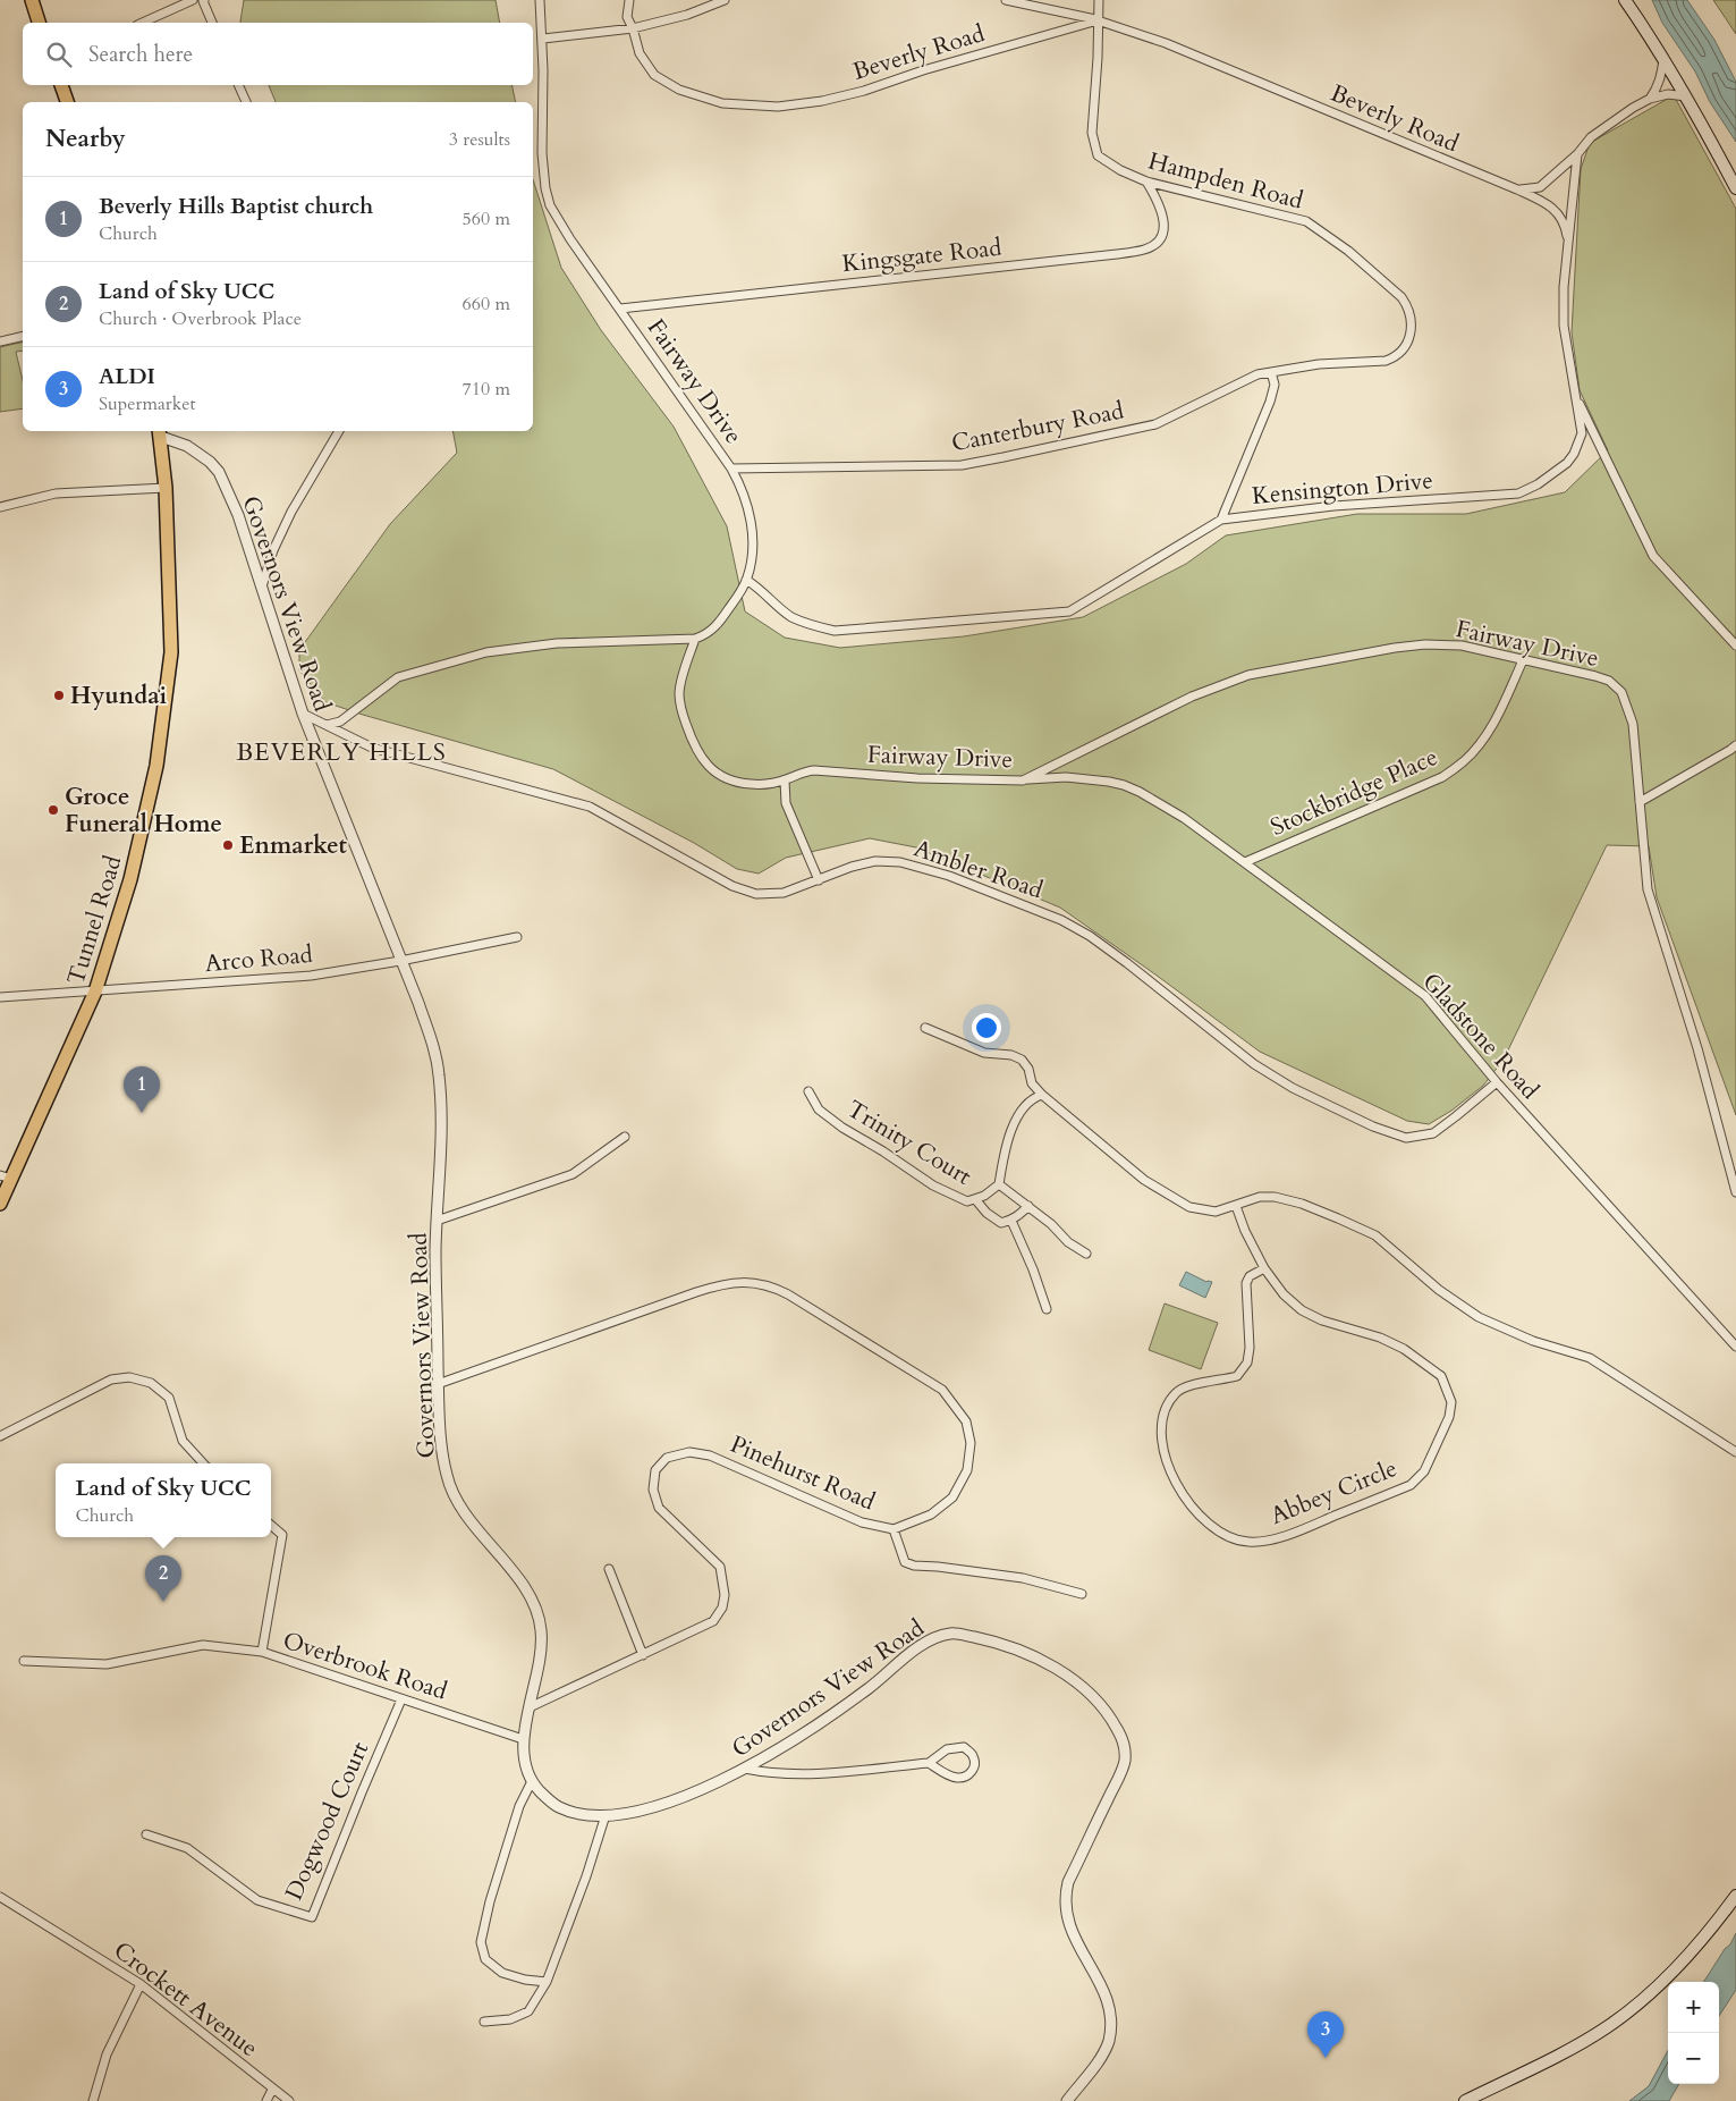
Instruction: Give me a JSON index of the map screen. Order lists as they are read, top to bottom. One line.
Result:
{"streets":{"main road":["Tunnel Road"],"street":["Beverly Road","Hampden Road","Kingsgate Road","Fairway Drive","Canterbury Road","Kensington Drive","Governors View Road","Stockbridge Place","Ambler Road","Arco Road","Gladstone Road","Trinity Court","Pinehurst Road","Abbey Circle","Overbrook Road","Dogwood Court","Crockett Avenue"]},"crossings":[["Beverly Road","Hampden Road"],["Beverly Road","Kensington Drive"],["Hampden Road","Kingsgate Road"],["Hampden Road","Canterbury Road"],["Kingsgate Road","Fairway Drive"],["Fairway Drive","Canterbury Road"],["Fairway Drive","Kensington Drive"],["Fairway Drive","Stockbridge Place"],["Fairway Drive","Gladstone Road"],["Governors View Road","Ambler Road"],["Governors View Road","Tunnel Road"],["Governors View Road","Arco Road"],["Governors View Road","Pinehurst Road"],["Governors View Road","Overbrook Road"],["Stockbridge Place","Gladstone Road"],["Ambler Road","Gladstone Road"],["Tunnel Road","Arco Road"],["Overbrook Road","Dogwood Court"]],"districts":["BEVERLY HILLS"],"places":["Hyundai","Groce Funeral Home","Enmarket"],"page":{"search":"Search here","heading":["Nearby","3 results"],"list":[{"mark":"1","name":"Beverly Hills Baptist church","note":"Church","value":"560 m"},{"mark":"2","name":"Land of Sky UCC","note":"Church · Overbrook Place","value":"660 m"},{"mark":"3","name":"ALDI","note":"Supermarket","value":"710 m"}],"pins":["1","2","3"],"popup":["Land of Sky UCC","Church"],"map_buttons":["+","−"]}}
